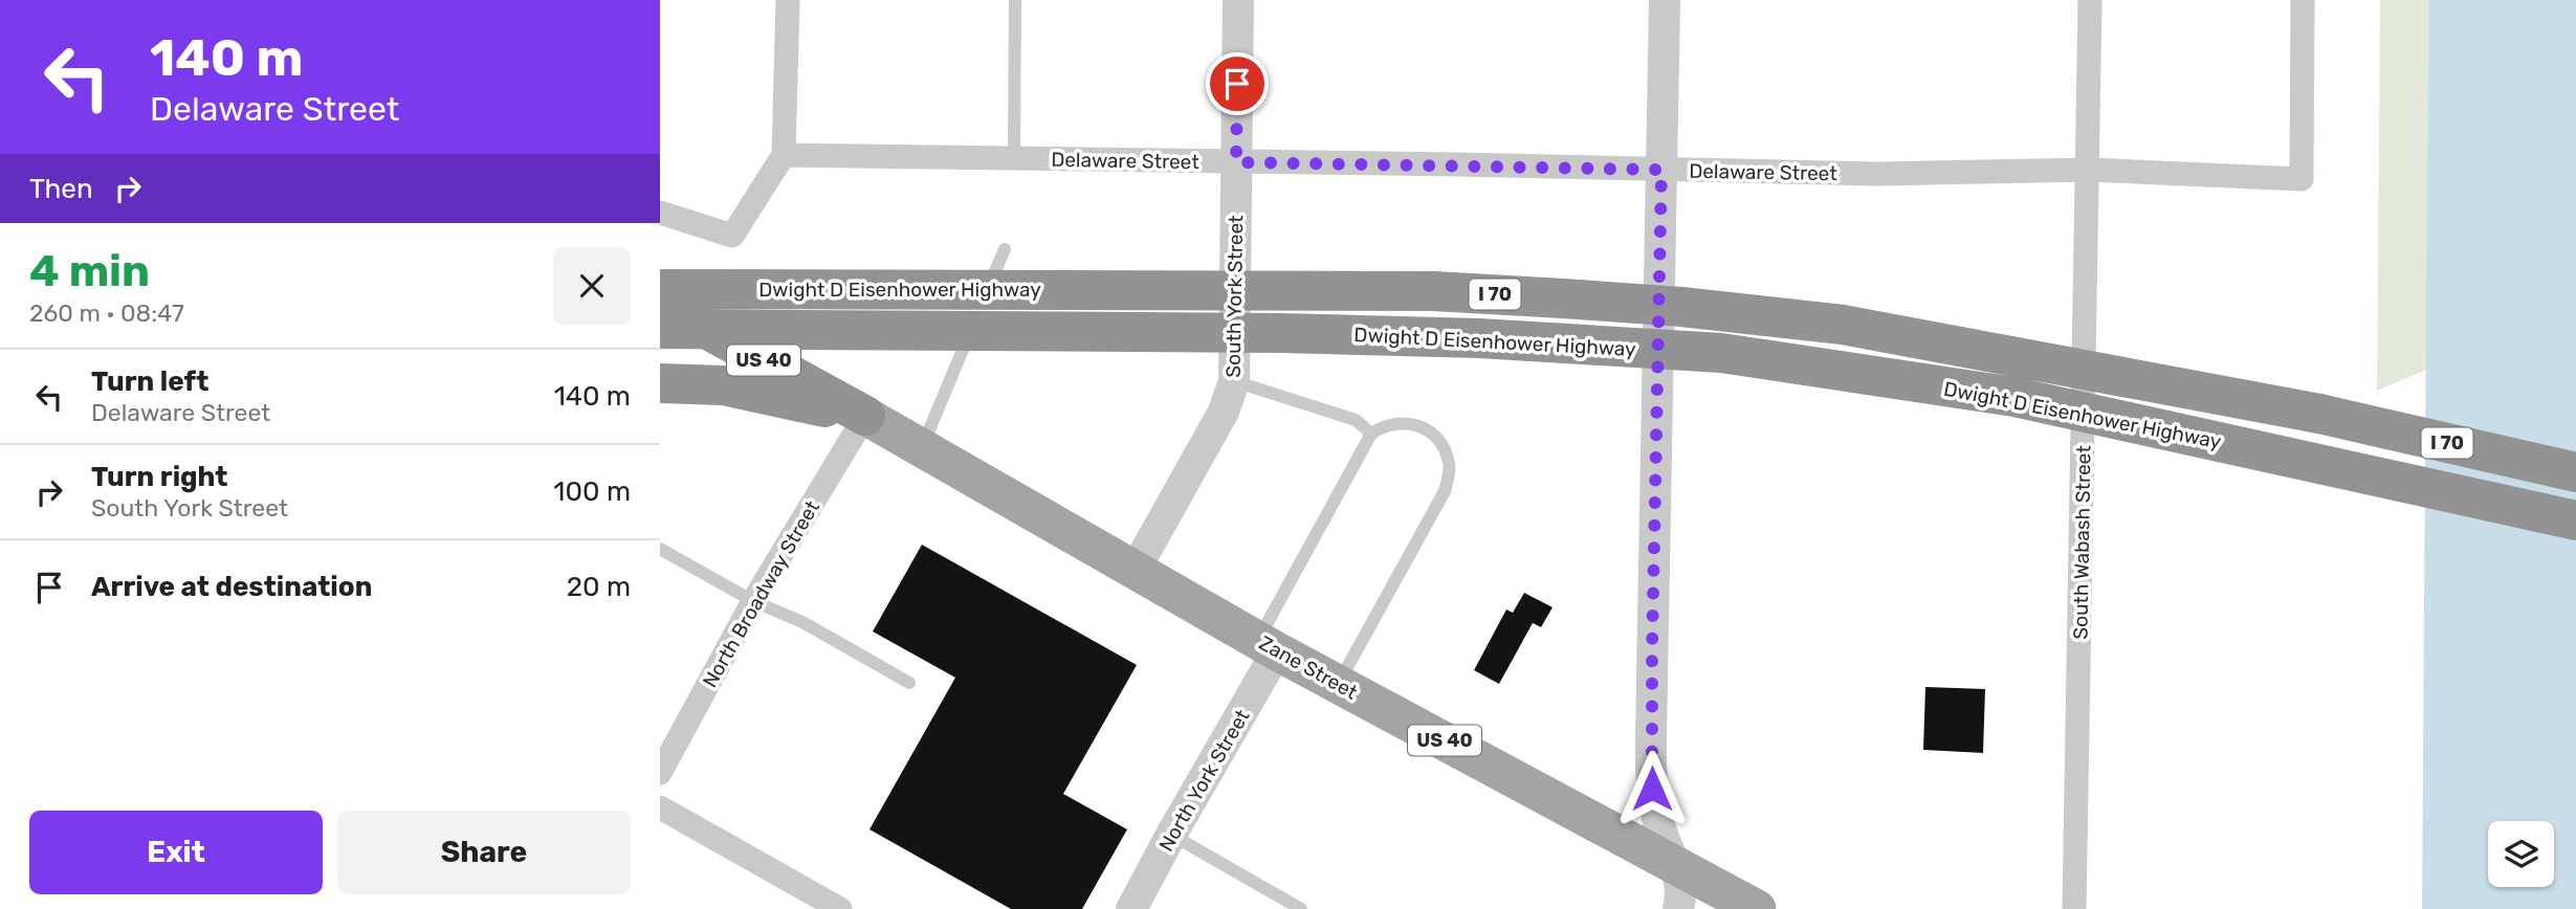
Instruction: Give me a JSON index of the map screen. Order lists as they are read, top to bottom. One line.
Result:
{"streets":{"highway":["Dwight D Eisenhower Highway","I 70","US 40"],"main road":["Zane Street"],"street":["Delaware Street","South York Street","South Wabash Street","North Broadway Street","North York Street"]},"crossings":[["Delaware Street","South York Street"],["Delaware Street","South Wabash Street"],["South York Street","Zane Street"],["US 40","North Broadway Street"],["US 40","Zane Street"],["North Broadway Street","Zane Street"],["Zane Street","North York Street"]],"page":{"turn":["140 m","Delaware Street"],"then":"Then","heading":["4 min","260 m · 08:47"],"list":[{"name":"Turn left","note":"Delaware Street","value":"140 m"},{"name":"Turn right","note":"South York Street","value":"100 m"},{"name":"Arrive at destination","value":"20 m"}],"buttons":["Exit","Share"]}}
